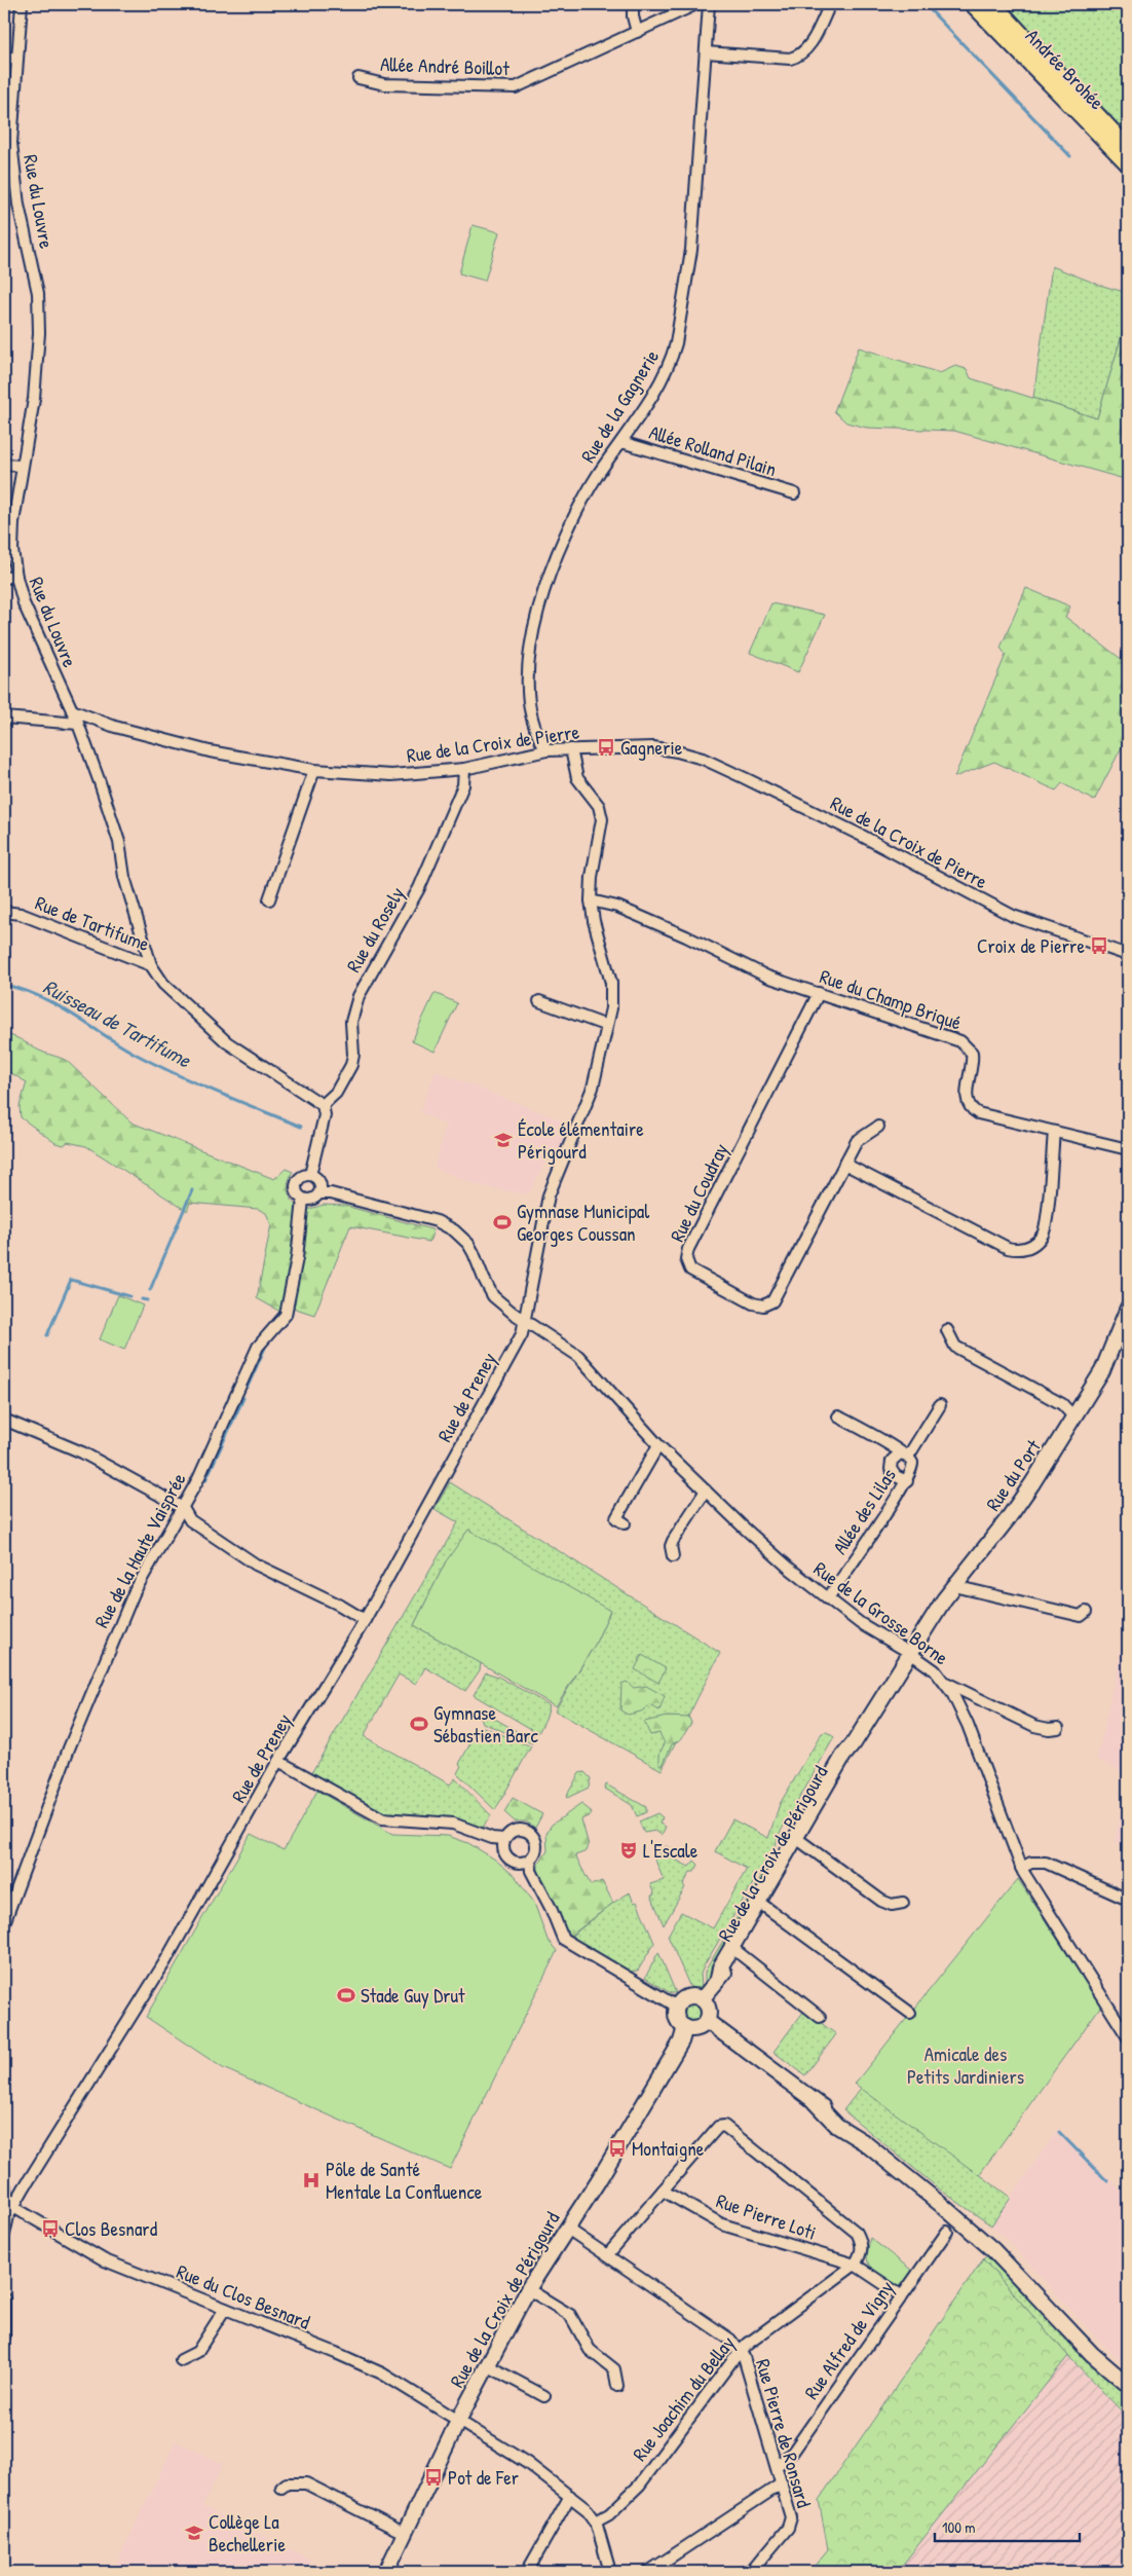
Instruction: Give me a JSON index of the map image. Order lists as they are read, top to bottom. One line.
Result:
{"streets":{"main road":["Andrée Brohée"],"street":["Allée André Boillot","Rue du Louvre","Rue de la Gagnerie","Allée Rolland Pilain","Rue de la Croix de Pierre","Rue de Tartifume","Rue du Rosely","Rue du Champ Briqué","Rue du Coudray","Rue de Preney","Rue du Port","Allée des Lilas","Rue de la Haute Vaisprée","Rue de la Grosse Borne","Rue de la Croix de Périgourd","Rue Pierre Loti","Rue du Clos Besnard","Rue Alfred de Vigny","Rue Joachim du Bellay","Rue Pierre de Ronsard"]},"crossings":[["Rue du Louvre","Rue de la Croix de Pierre"],["Rue du Louvre","Rue de Tartifume"],["Rue de la Gagnerie","Allée Rolland Pilain"],["Rue de la Gagnerie","Rue de la Croix de Pierre"],["Rue de la Croix de Pierre","Rue du Rosely"],["Rue de la Croix de Pierre","Rue de Preney"],["Rue de Tartifume","Rue du Rosely"],["Rue du Champ Briqué","Rue du Coudray"],["Rue du Champ Briqué","Rue de Preney"],["Rue de Preney","Rue de la Grosse Borne"],["Rue de Preney","Rue du Clos Besnard"],["Rue du Port","Rue de la Grosse Borne"],["Rue du Port","Rue de la Croix de Périgourd"],["Allée des Lilas","Rue de la Grosse Borne"],["Rue de la Grosse Borne","Rue de la Croix de Périgourd"],["Rue de la Croix de Périgourd","Rue du Clos Besnard"],["Rue de la Croix de Périgourd","Rue Pierre de Ronsard"],["Rue Pierre Loti","Rue Alfred de Vigny"],["Rue Pierre Loti","Rue Joachim du Bellay"],["Rue du Clos Besnard","Rue Joachim du Bellay"],["Rue Alfred de Vigny","Rue Pierre de Ronsard"],["Rue Joachim du Bellay","Rue Pierre de Ronsard"]],"water":["Ruisseau de Tartifume"],"parks":["Amicale des Petits Jardiniers"],"places":{"bus stop":["Gagnerie","Croix de Pierre","Montaigne","Clos Besnard","Pot de Fer"],"school or university":["École élémentaire Périgourd","Collège La Bechellerie"],"sports":["Gymnase Municipal Georges Coussan","Gymnase Sébastien Barc","Stade Guy Drut"],"theatre":["L'Escale"],"hospital":["Pôle de Santé Mentale La Confluence"]},"scale_bar":"100 m"}
